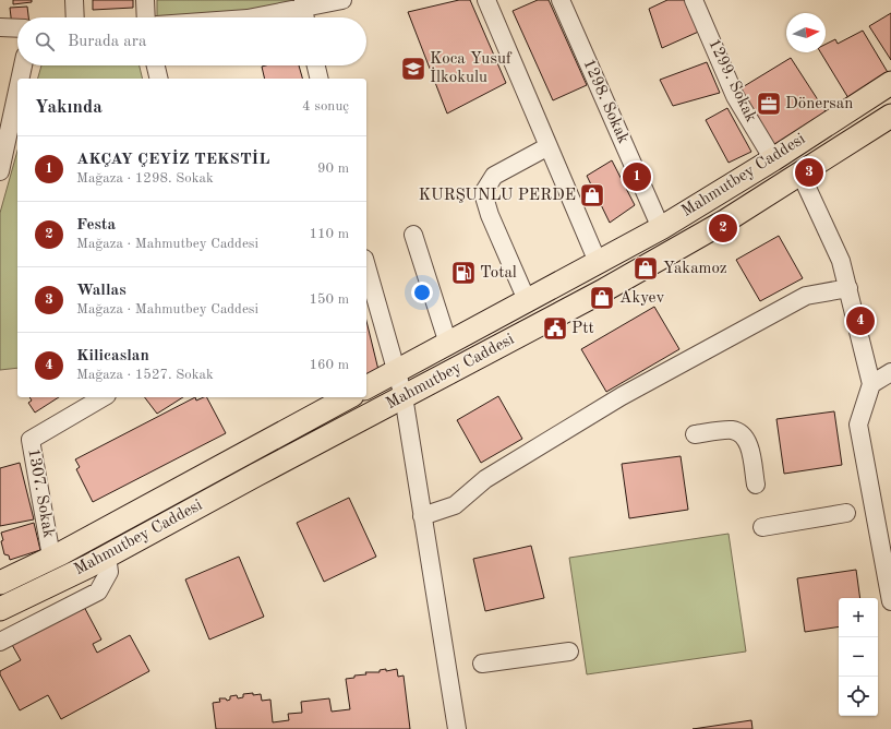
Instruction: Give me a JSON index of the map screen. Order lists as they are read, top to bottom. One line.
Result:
{"streets":{"main road":["Mahmutbey Caddesi"],"street":["1299. Sokak","1298. Sokak","1307. Sokak"]},"crossings":[["1299. Sokak","Mahmutbey Caddesi"],["1298. Sokak","Mahmutbey Caddesi"],["Mahmutbey Caddesi","1307. Sokak"]],"places":{"school or university":["Koca Yusuf İlkokulu"],"office":["Dönersan"],"shop":["KURŞUNLU PERDE","Yakamoz","Akyev"],"fuel station":["Total"],"public building":["Ptt"]},"north":"right","page":{"search":"Burada ara","heading":["Yakında","4 sonuç"],"list":[{"mark":"1","name":"AKÇAY ÇEYİZ TEKSTİL","note":"Mağaza · 1298. Sokak","value":"90 m"},{"mark":"2","name":"Festa","note":"Mağaza · Mahmutbey Caddesi","value":"110 m"},{"mark":"3","name":"Wallas","note":"Mağaza · Mahmutbey Caddesi","value":"150 m"},{"mark":"4","name":"Kilicaslan","note":"Mağaza · 1527. Sokak","value":"160 m"}],"pins":["3","1","2","4"],"map_buttons":["+","−"]}}
